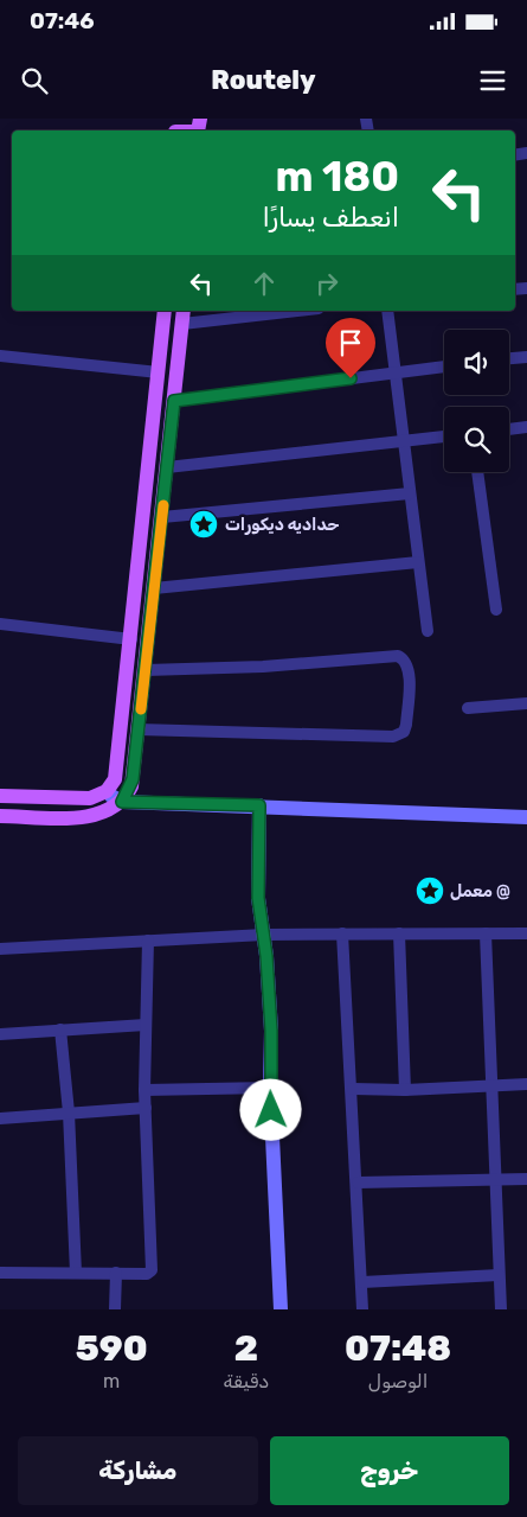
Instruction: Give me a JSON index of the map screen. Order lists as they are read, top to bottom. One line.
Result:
{"places":{"place":["حداديه ديكورات","معمل @"]},"page":{"status":"07:46","header":"Routely","turn":["180 m","انعطف يسارًا"],"eta":["07:48","الوصول","2","دقيقة","590","m"],"buttons":["خروج","مشاركة"]}}
